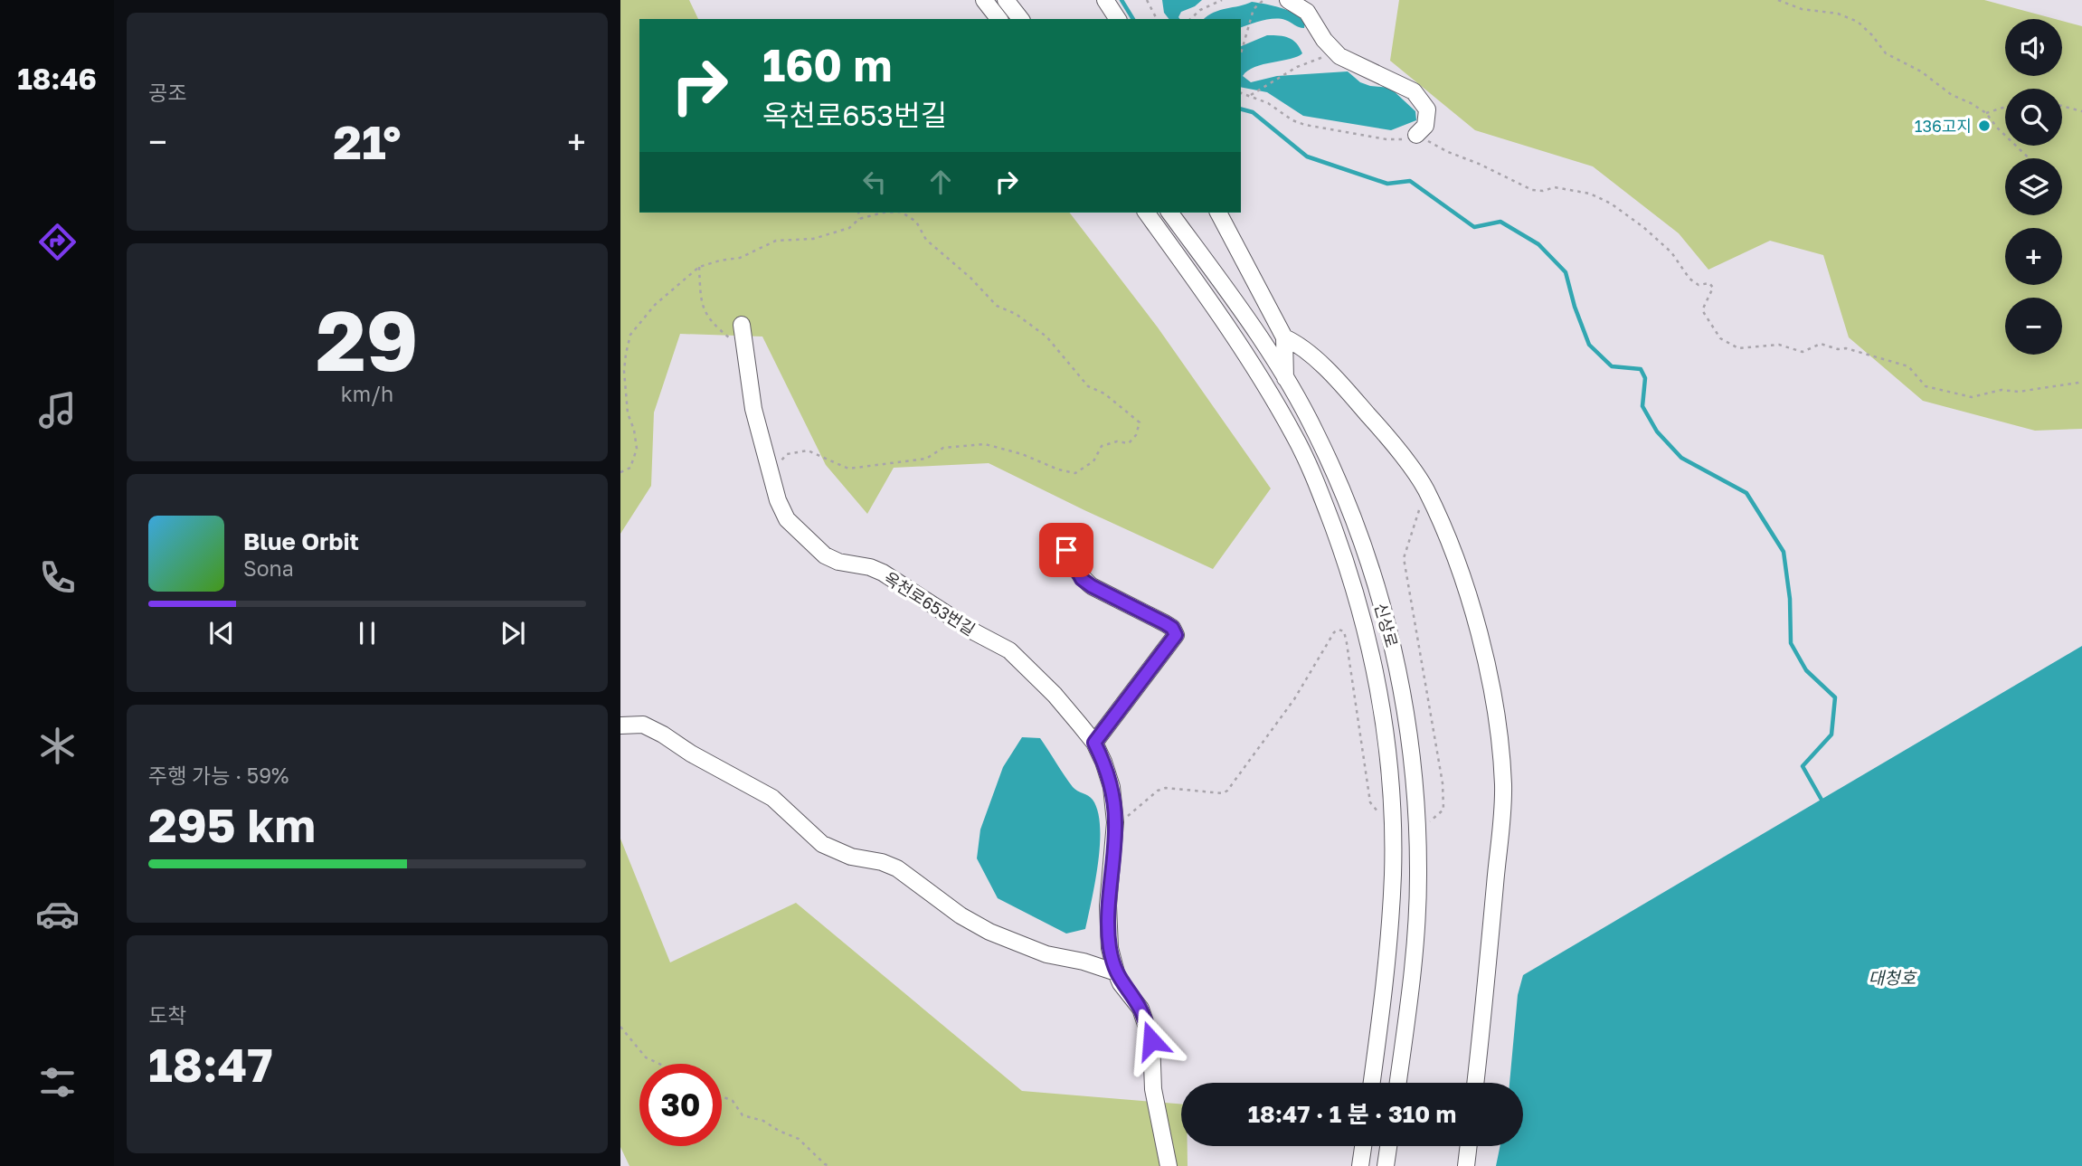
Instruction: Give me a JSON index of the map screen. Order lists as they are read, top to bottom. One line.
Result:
{"streets":{"street":["옥천로653번길","신상로"]},"water":["대청호"],"places":["136고지"],"page":{"tabs":"18:46","tile":["공조",["29","km/h"],["주행 가능 · 59%","295 km"],["도착","18:47"]],"map_buttons":["+","−"],"turn":["160 m","옥천로653번길"],"heat":["−","21°","+"],"song":["Blue Orbit","Sona"],"limit":"30","trip":"18:47 · 1 분 · 310 m"}}
